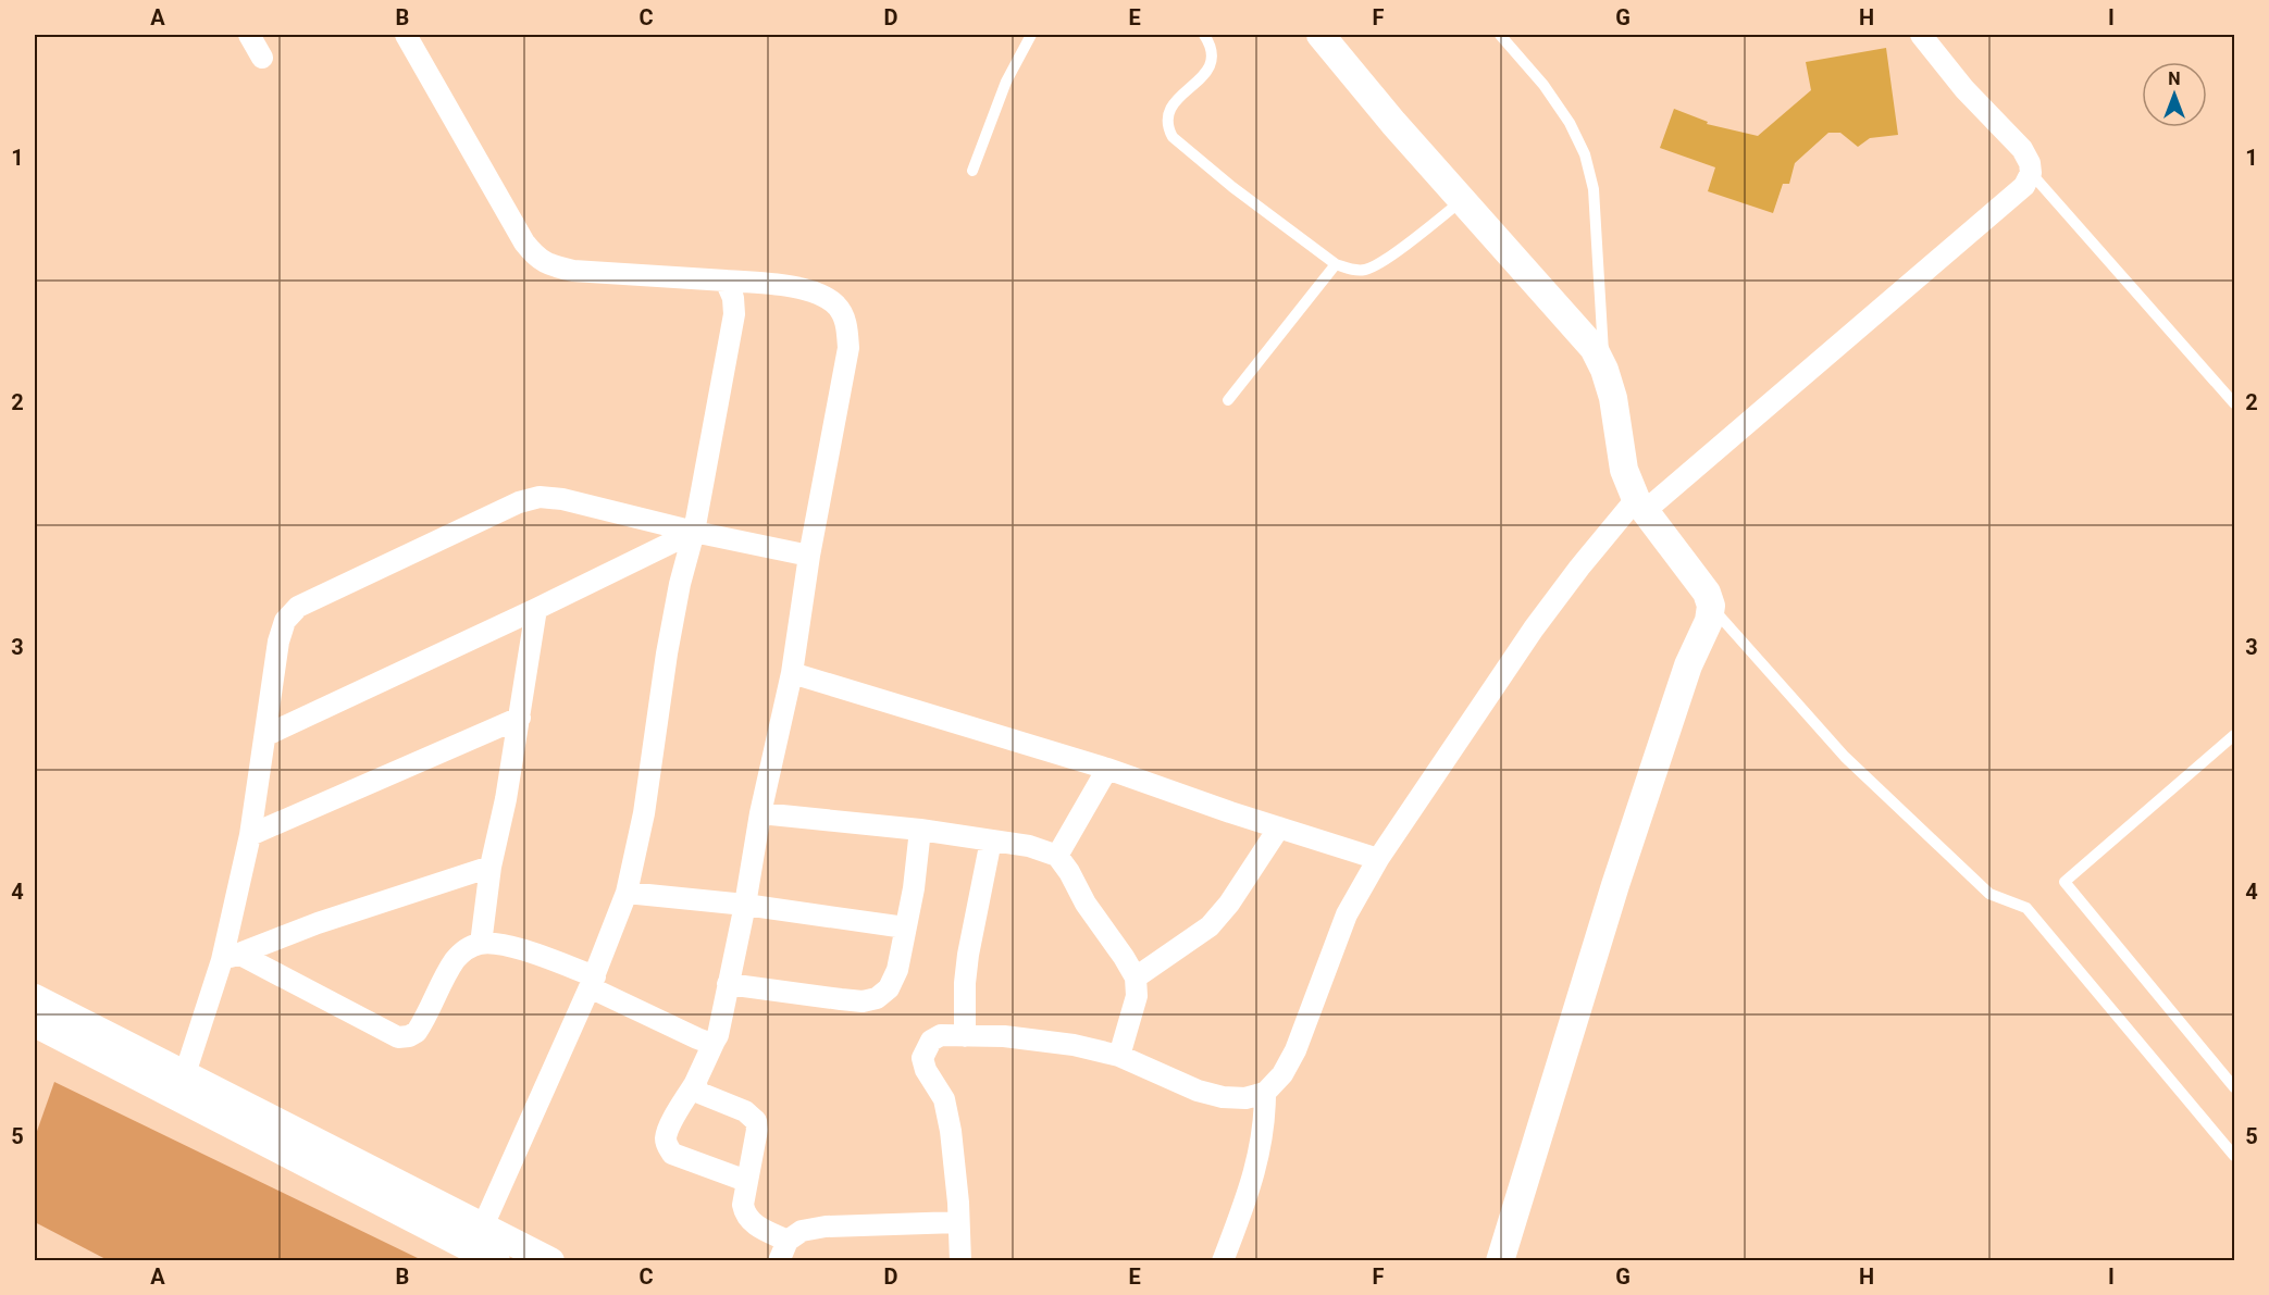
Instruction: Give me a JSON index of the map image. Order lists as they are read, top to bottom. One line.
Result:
{"north":"top","grid":{"columns":["A","B","C","D","E","F","G","H","I"],"rows":["1","2","3","4","5"]}}
